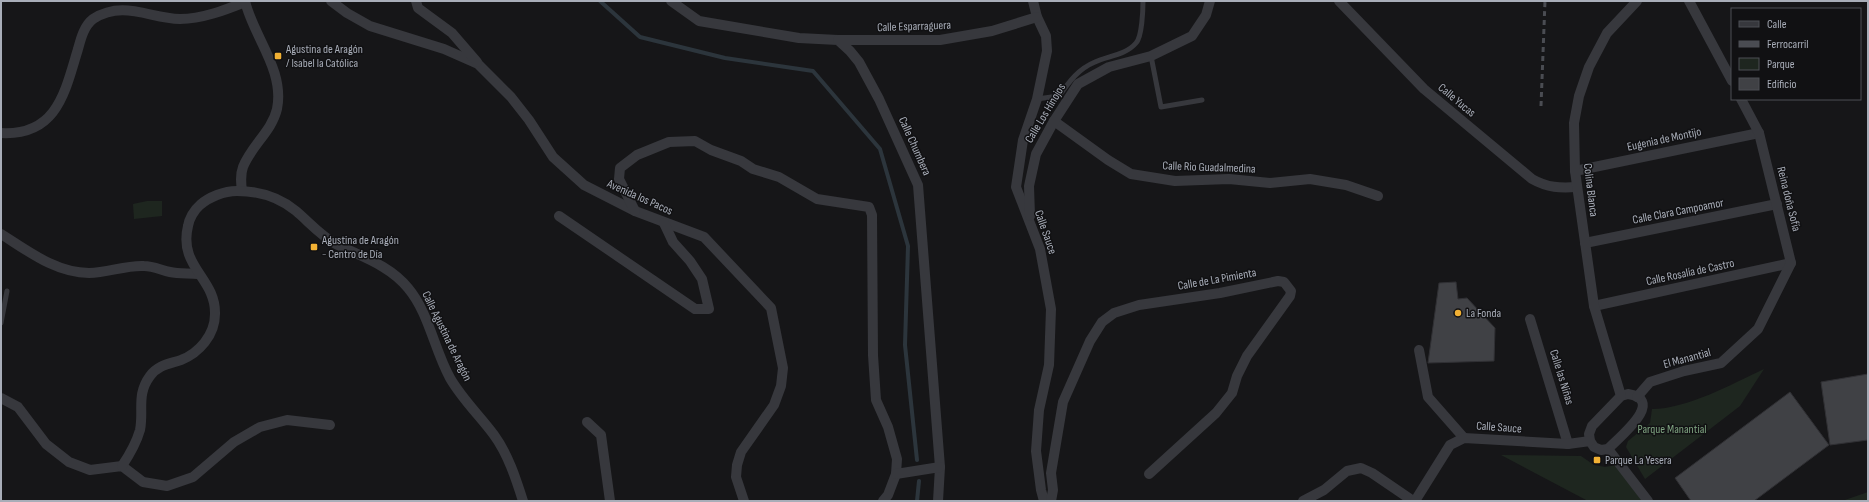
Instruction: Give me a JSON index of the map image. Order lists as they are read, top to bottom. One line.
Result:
{"streets":{"street":["Calle Esparraguera","Calle Yucas","Calle Los Hinojos","Eugenia de Montijo","Calle Chumbera","Calle Rio Guadalmedina","Colina Blanca","Avenida los Pacos","Reina doña Sofía","Calle Clara Campoamor","Calle Sauce","Calle Rosalía de Castro","Calle de La Pimienta","Calle Agustina de Aragón","El Manantial","Calle las Niñas"]},"crossings":[["Calle Esparraguera","Calle Chumbera"],["Calle Esparraguera","Calle Sauce"],["Calle Yucas","Colina Blanca"],["Calle Los Hinojos","Calle Rio Guadalmedina"],["Calle Los Hinojos","Calle Sauce"],["Eugenia de Montijo","Colina Blanca"],["Eugenia de Montijo","Reina doña Sofía"],["Colina Blanca","Calle Clara Campoamor"],["Colina Blanca","Calle Rosalía de Castro"],["Reina doña Sofía","Calle Clara Campoamor"],["Reina doña Sofía","Calle Rosalía de Castro"],["Reina doña Sofía","El Manantial"],["Calle Sauce","Calle las Niñas"],["Calle Rosalía de Castro","El Manantial"]],"parks":["Parque Manantial"],"places":{"transit":["Agustina de Aragón / Isabel la Católica","Agustina de Aragón - Centro de Día","Parque La Yesera"],"other":["La Fonda"]},"legend":["Calle","Ferrocarril","Parque","Edificio"]}
